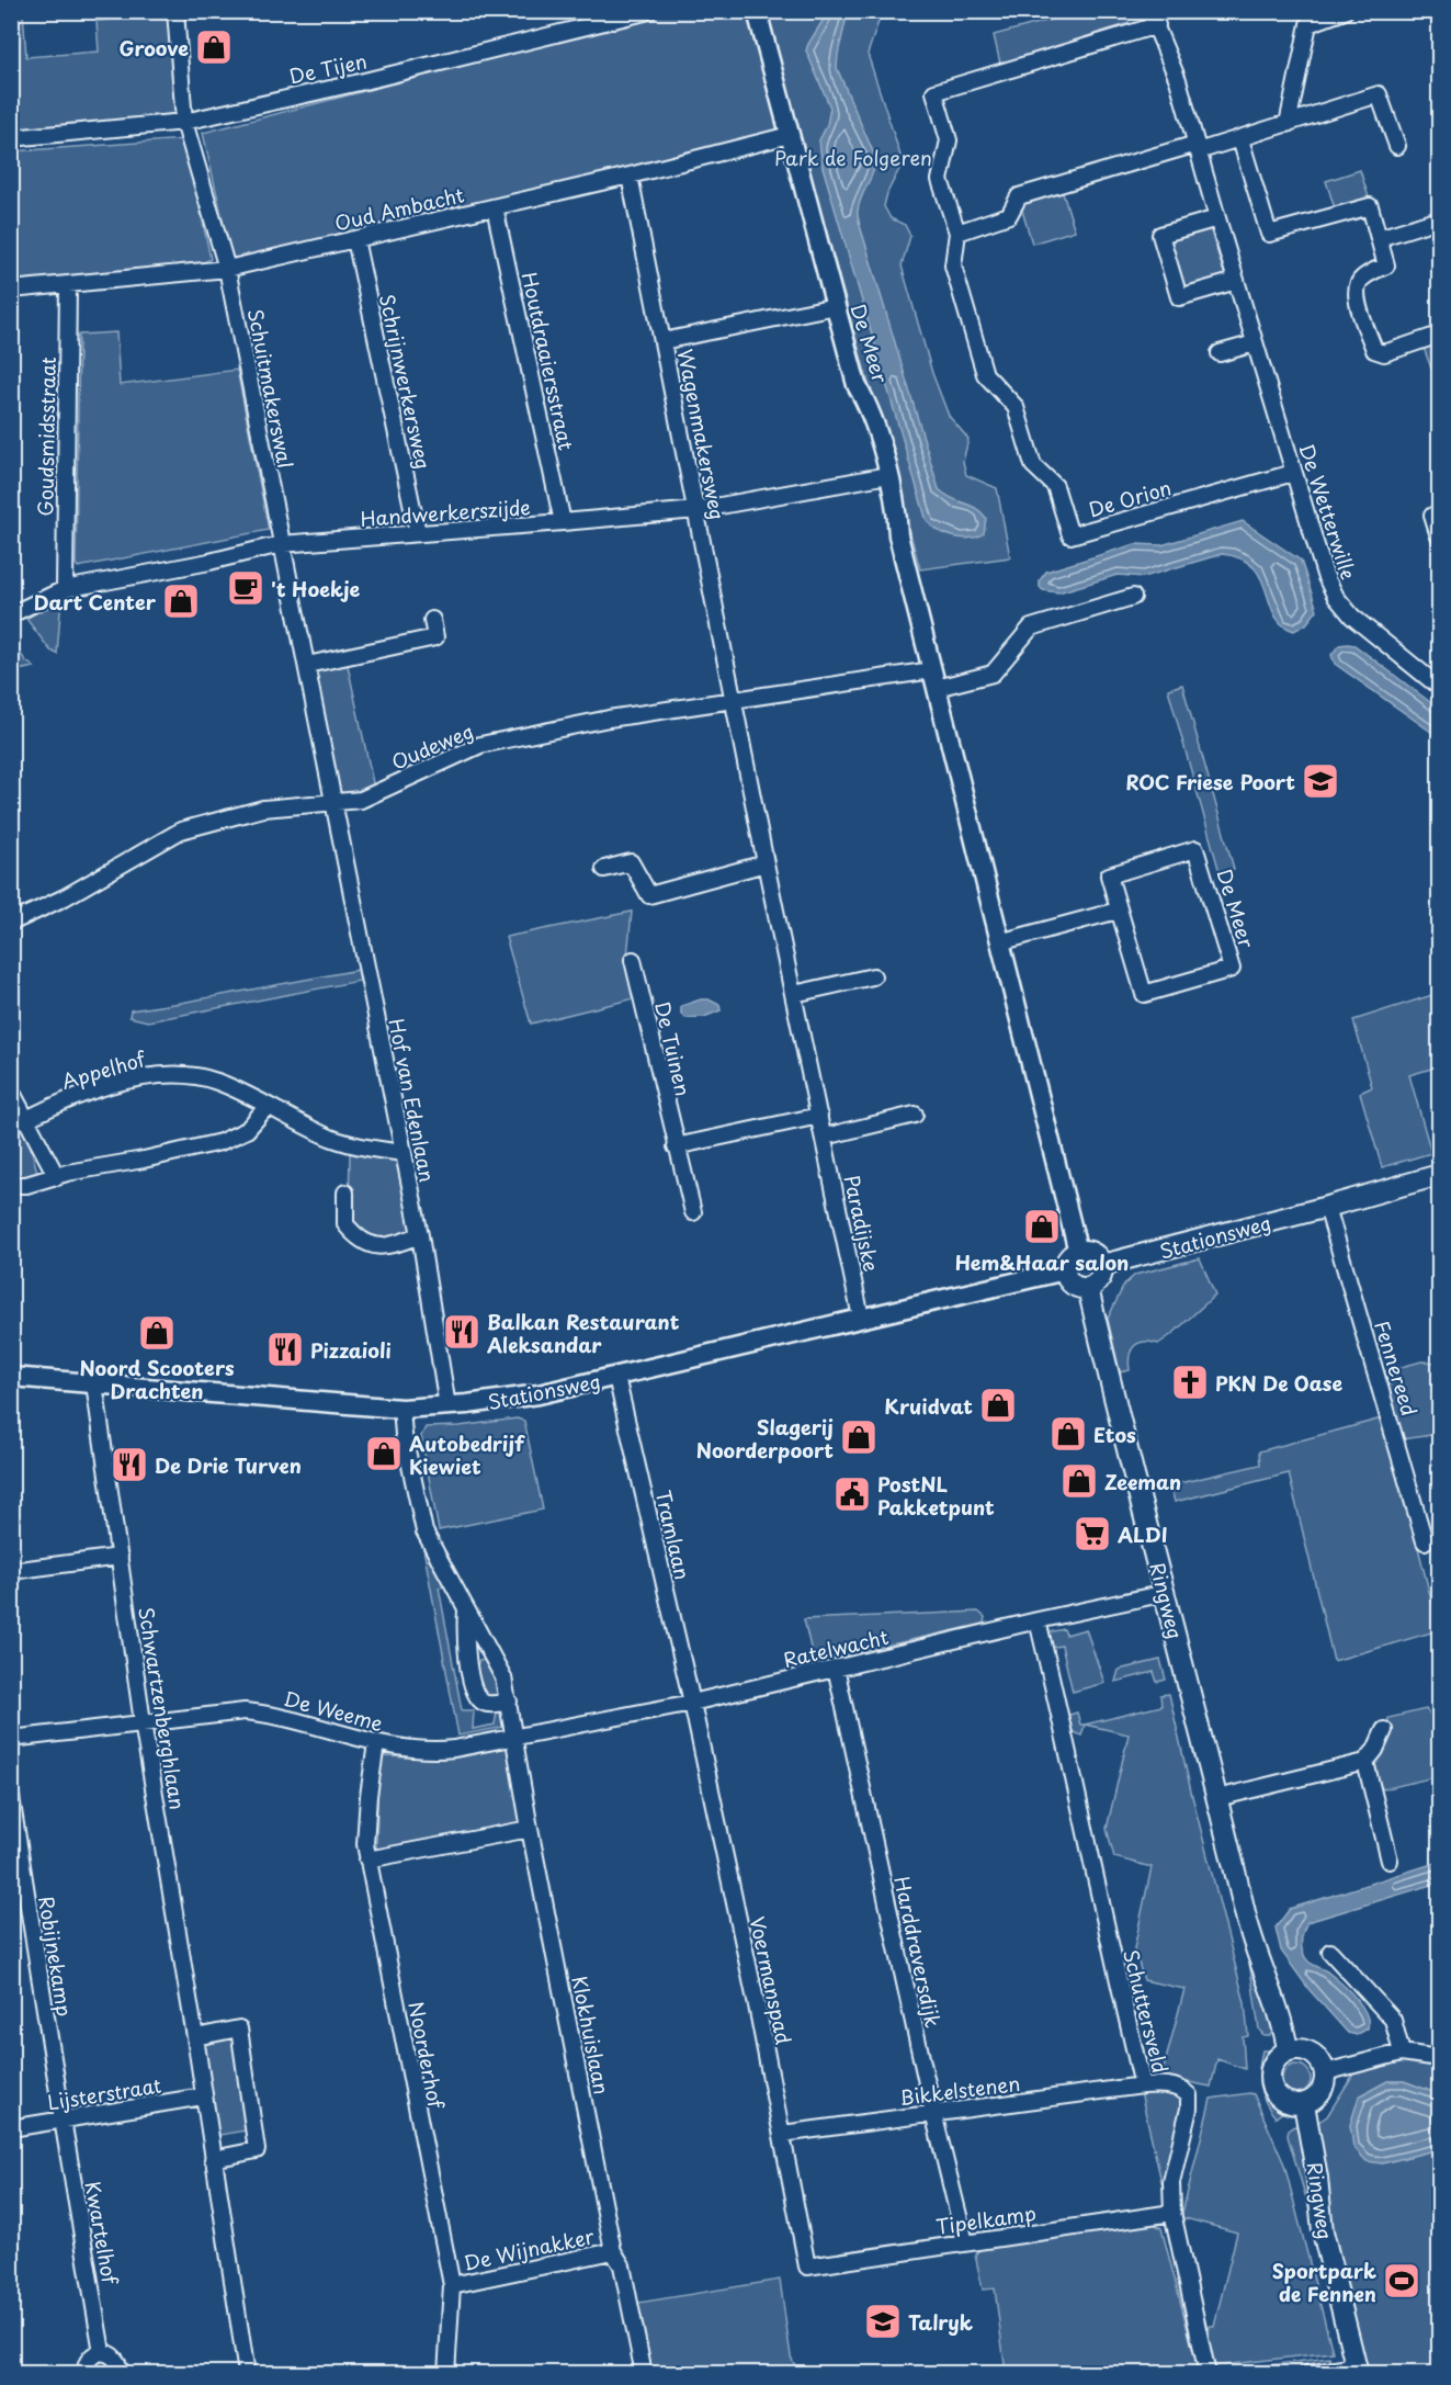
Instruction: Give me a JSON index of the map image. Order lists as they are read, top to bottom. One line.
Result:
{"streets":{"main road":["Stationsweg","Ringweg"],"street":["De Tijen","Oud Ambacht","De Meer","Houtdraaiersstraat","Schrijnwerkersweg","Schuitmakerswal","Wagenmakersweg","Goudsmidsstraat","De Orion","De Wetterwille","Handwerkerszijde","Oudeweg","De Tuinen","Appelhof","Hof van Edenlaan","Paradijske","Fennereed","Tramlaan","Ratelwacht","Schwartzenberghlaan","De Weeme","Harddraversdijk","Robijnekamp","Voermanspad","Schuttersveld","Klokhuislaan","Noorderhof","Bikkelstenen","Lijsterstraat","Tipelkamp","Kwartelhof","De Wijnakker"]},"crossings":[["De Tijen","Schuitmakerswal"],["Oud Ambacht","De Meer"],["Oud Ambacht","Houtdraaiersstraat"],["Oud Ambacht","Schrijnwerkersweg"],["Oud Ambacht","Schuitmakerswal"],["Oud Ambacht","Wagenmakersweg"],["Oud Ambacht","Goudsmidsstraat"],["De Meer","Handwerkerszijde"],["De Meer","Oudeweg"],["De Meer","Stationsweg"],["De Meer","Ringweg"],["Houtdraaiersstraat","Handwerkerszijde"],["Schrijnwerkersweg","Handwerkerszijde"],["Schuitmakerswal","Handwerkerszijde"],["Schuitmakerswal","Oudeweg"],["Schuitmakerswal","Hof van Edenlaan"],["Wagenmakersweg","Handwerkerszijde"],["Wagenmakersweg","Oudeweg"],["Wagenmakersweg","Paradijske"],["Goudsmidsstraat","Handwerkerszijde"],["De Orion","De Wetterwille"],["Oudeweg","Hof van Edenlaan"],["Oudeweg","Paradijske"],["Appelhof","Hof van Edenlaan"],["Hof van Edenlaan","Stationsweg"],["Paradijske","Stationsweg"],["Stationsweg","Fennereed"],["Stationsweg","Tramlaan"],["Stationsweg","Ringweg"],["Stationsweg","Schwartzenberghlaan"],["Stationsweg","Klokhuislaan"],["Tramlaan","Ratelwacht"],["Tramlaan","Voermanspad"],["Ringweg","Ratelwacht"],["Ratelwacht","De Weeme"],["Ratelwacht","Harddraversdijk"],["Ratelwacht","Voermanspad"],["Ratelwacht","Schuttersveld"],["Ratelwacht","Klokhuislaan"],["Schwartzenberghlaan","De Weeme"],["Schwartzenberghlaan","Lijsterstraat"],["De Weeme","Klokhuislaan"],["De Weeme","Noorderhof"],["Harddraversdijk","Bikkelstenen"],["Harddraversdijk","Tipelkamp"],["Robijnekamp","Lijsterstraat"],["Robijnekamp","Kwartelhof"],["Voermanspad","Bikkelstenen"],["Voermanspad","Tipelkamp"],["Schuttersveld","Bikkelstenen"],["Schuttersveld","Tipelkamp"],["Klokhuislaan","De Wijnakker"],["Noorderhof","De Wijnakker"],["Lijsterstraat","Kwartelhof"]],"parks":["Park de Folgeren"],"places":{"shop":["Groove","Dart Center","Hem&Haar salon","Noord Scooters Drachten","Kruidvat","Etos","Slagerij Noorderpoort","Autobedrijf Kiewiet","Zeeman"],"cafe":["'t Hoekje"],"school or university":["ROC Friese Poort","Talryk"],"restaurant":["Balkan Restaurant Aleksandar","Pizzaioli","De Drie Turven"],"church":["PKN De Oase"],"public building":["PostNL Pakketpunt"],"supermarket":["ALDI"],"sports":["Sportpark de Fennen"]}}
